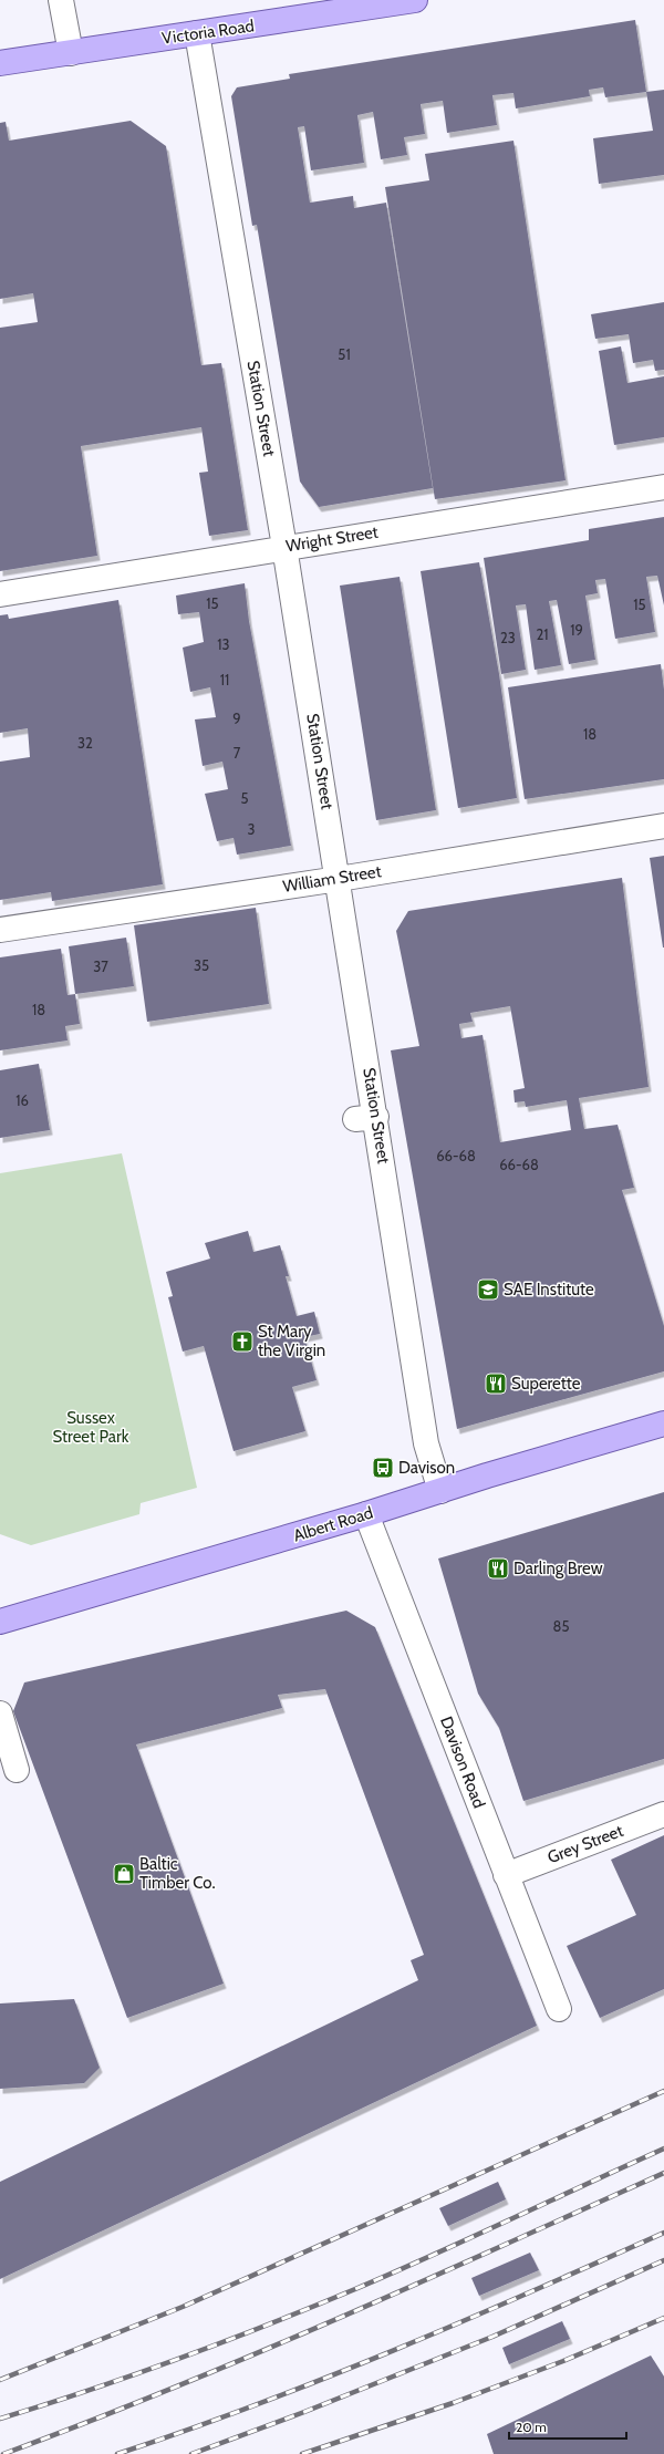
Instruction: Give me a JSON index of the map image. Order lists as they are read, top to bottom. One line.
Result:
{"streets":{"main road":["Victoria Road","Albert Road"],"street":["Station Street","Wright Street","William Street","Davison Road","Grey Street"]},"crossings":[["Victoria Road","Station Street"],["Station Street","Wright Street"],["Station Street","William Street"],["Station Street","Albert Road"],["Albert Road","Davison Road"],["Davison Road","Grey Street"]],"parks":["Sussex Street Park"],"places":{"school or university":["SAE Institute"],"church":["St Mary the Virgin"],"restaurant":["Superette","Darling Brew"],"bus stop":["Davison"],"shop":["Baltic Timber Co."]},"house_numbers":["51","15","15","19","21","23","13","11","9","18","32","7","5","3","35","37","18","16","66-68","66-68","85"],"scale_bar":"20 m"}
